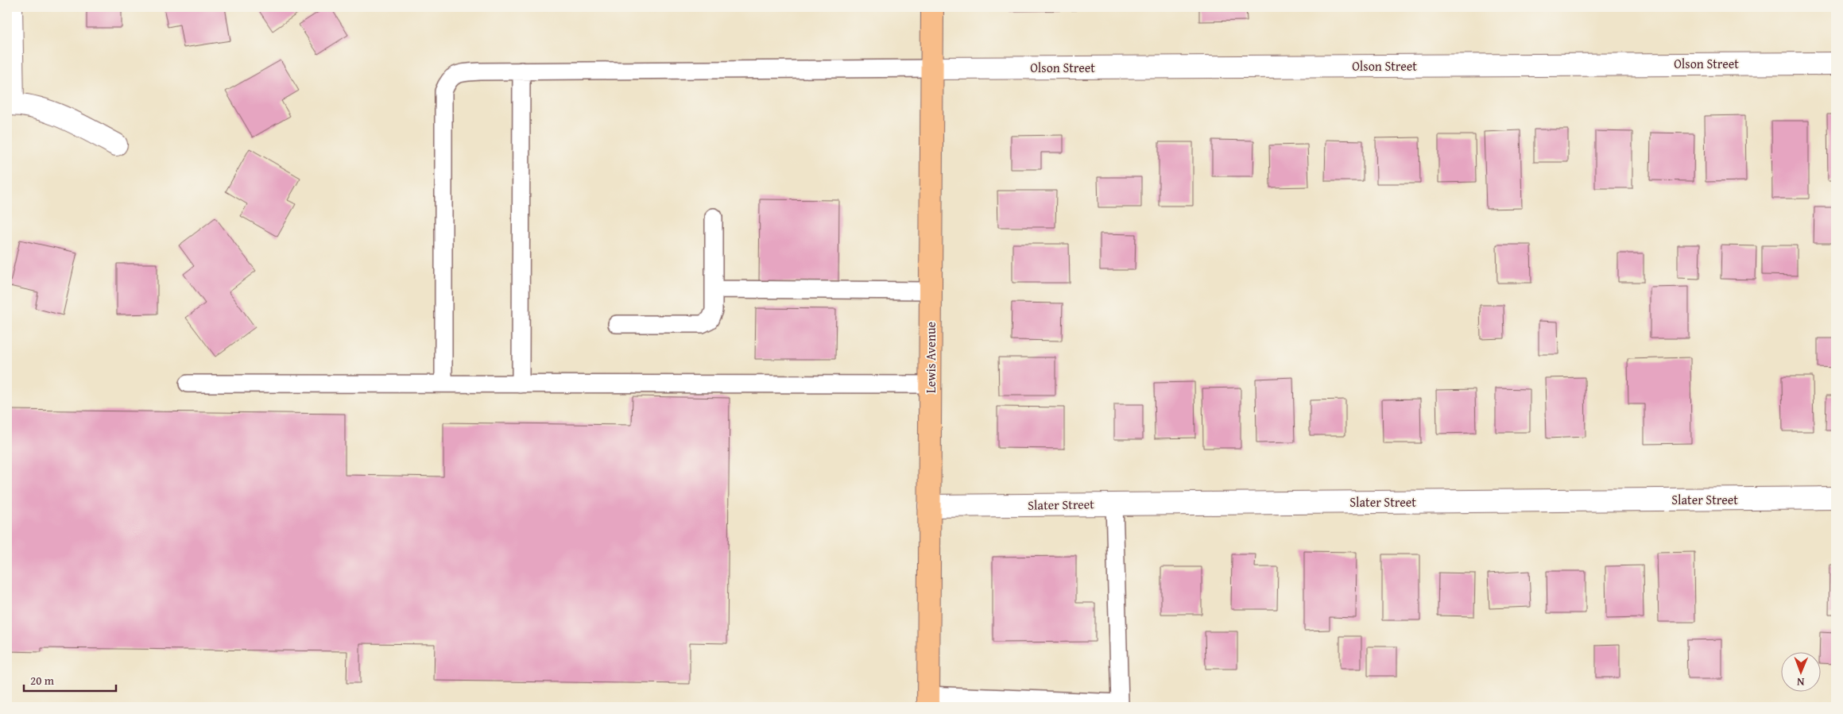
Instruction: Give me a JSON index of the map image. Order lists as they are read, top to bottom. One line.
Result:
{"streets":{"main road":["Lewis Avenue"],"street":["Olson Street","Slater Street"]},"crossings":[["Olson Street","Lewis Avenue"],["Lewis Avenue","Slater Street"]],"scale_bar":"20 m","north":"bottom"}
